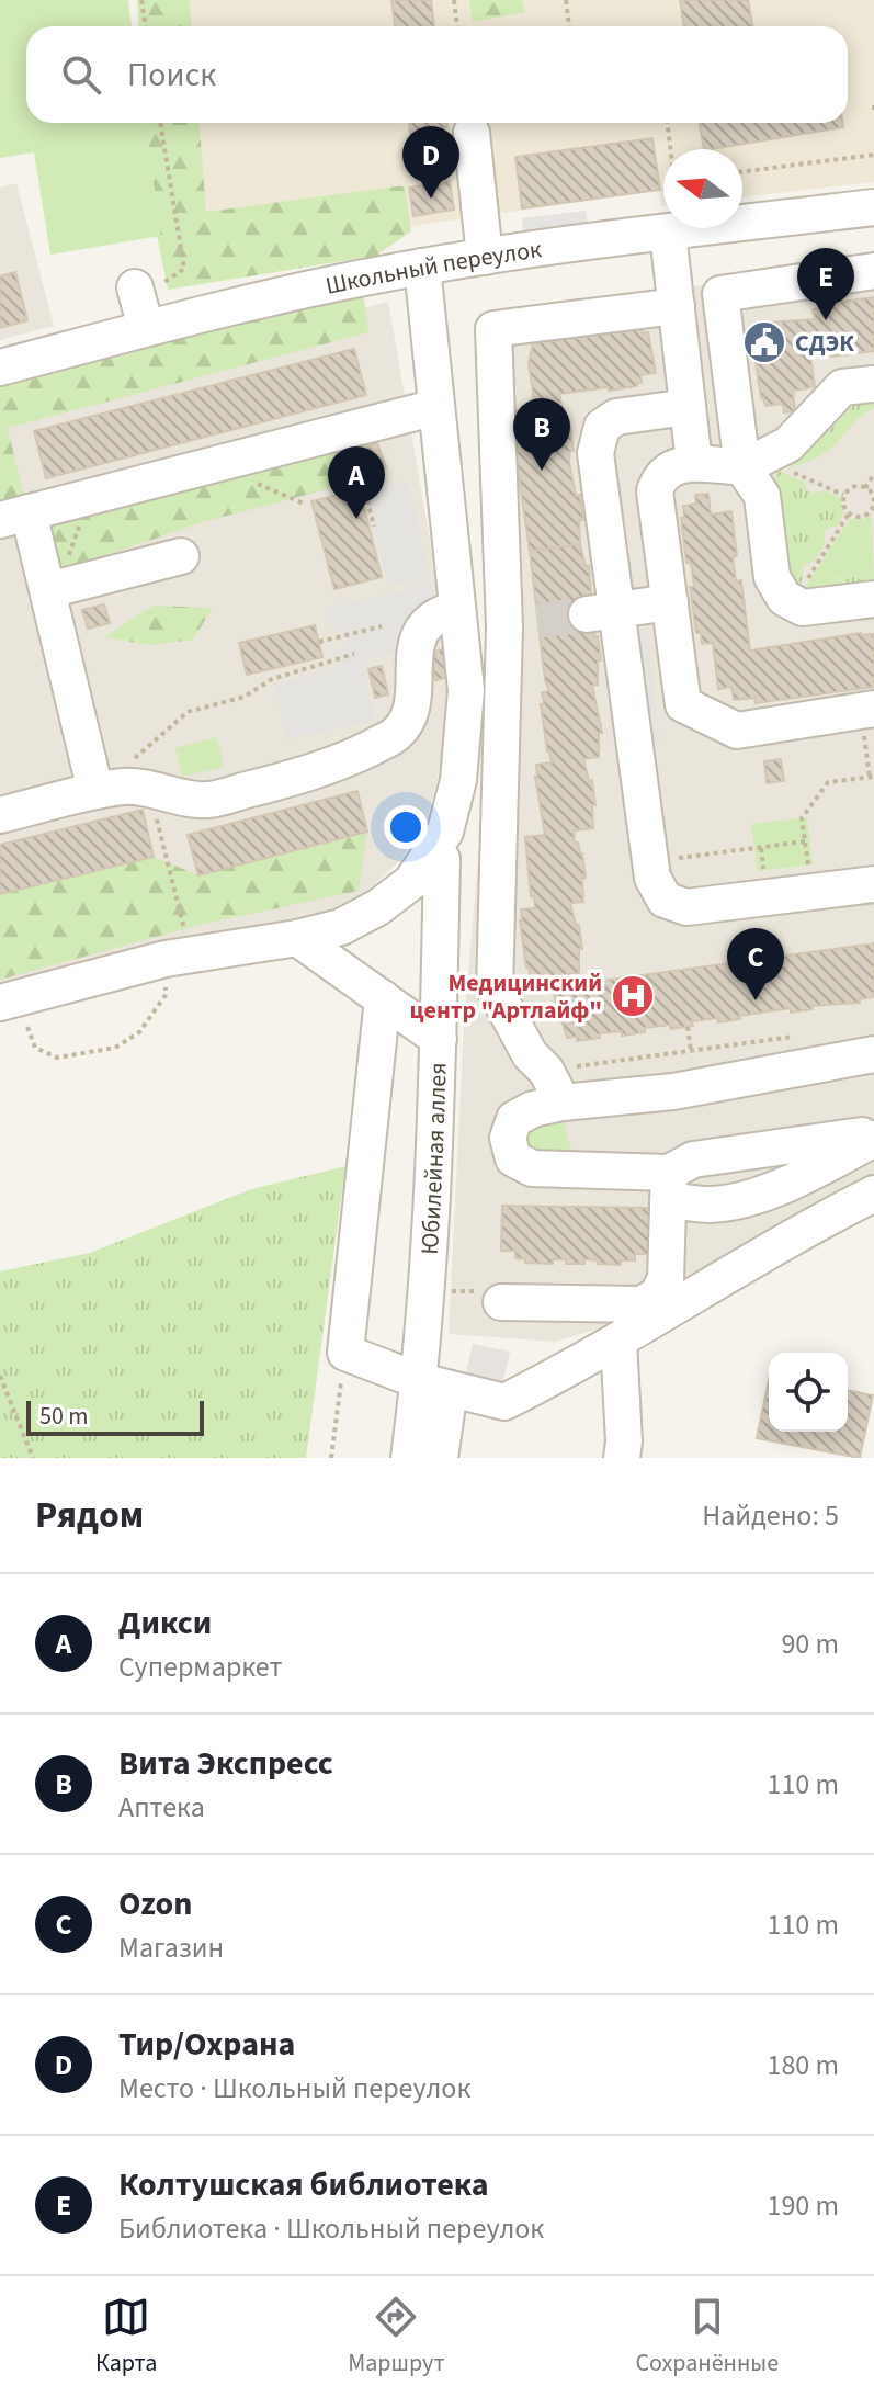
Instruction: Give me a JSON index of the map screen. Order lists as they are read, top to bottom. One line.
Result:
{"streets":{"street":["Школьный переулок","Юбилейная аллея"]},"places":{"public building":["СДЭК"],"hospital":["Медицинский центр \"Артлайф\""]},"scale_bar":"50 m","north":"left","page":{"search":"Поиск","pins":["D","E","B","A","C"],"scale":"50 m","heading":["Рядом","Найдено: 5"],"list":[{"mark":"A","name":"Дикси","note":"Супермаркет","value":"90 m"},{"mark":"B","name":"Вита Экспресс","note":"Аптека","value":"110 m"},{"mark":"C","name":"Ozon","note":"Магазин","value":"110 m"},{"mark":"D","name":"Тир/Охрана","note":"Место · Школьный переулок","value":"180 m"},{"mark":"E","name":"Колтушская библиотека","note":"Библиотека · Школьный переулок","value":"190 m"}],"nav":["Карта","Маршрут","Сохранённые"]}}
